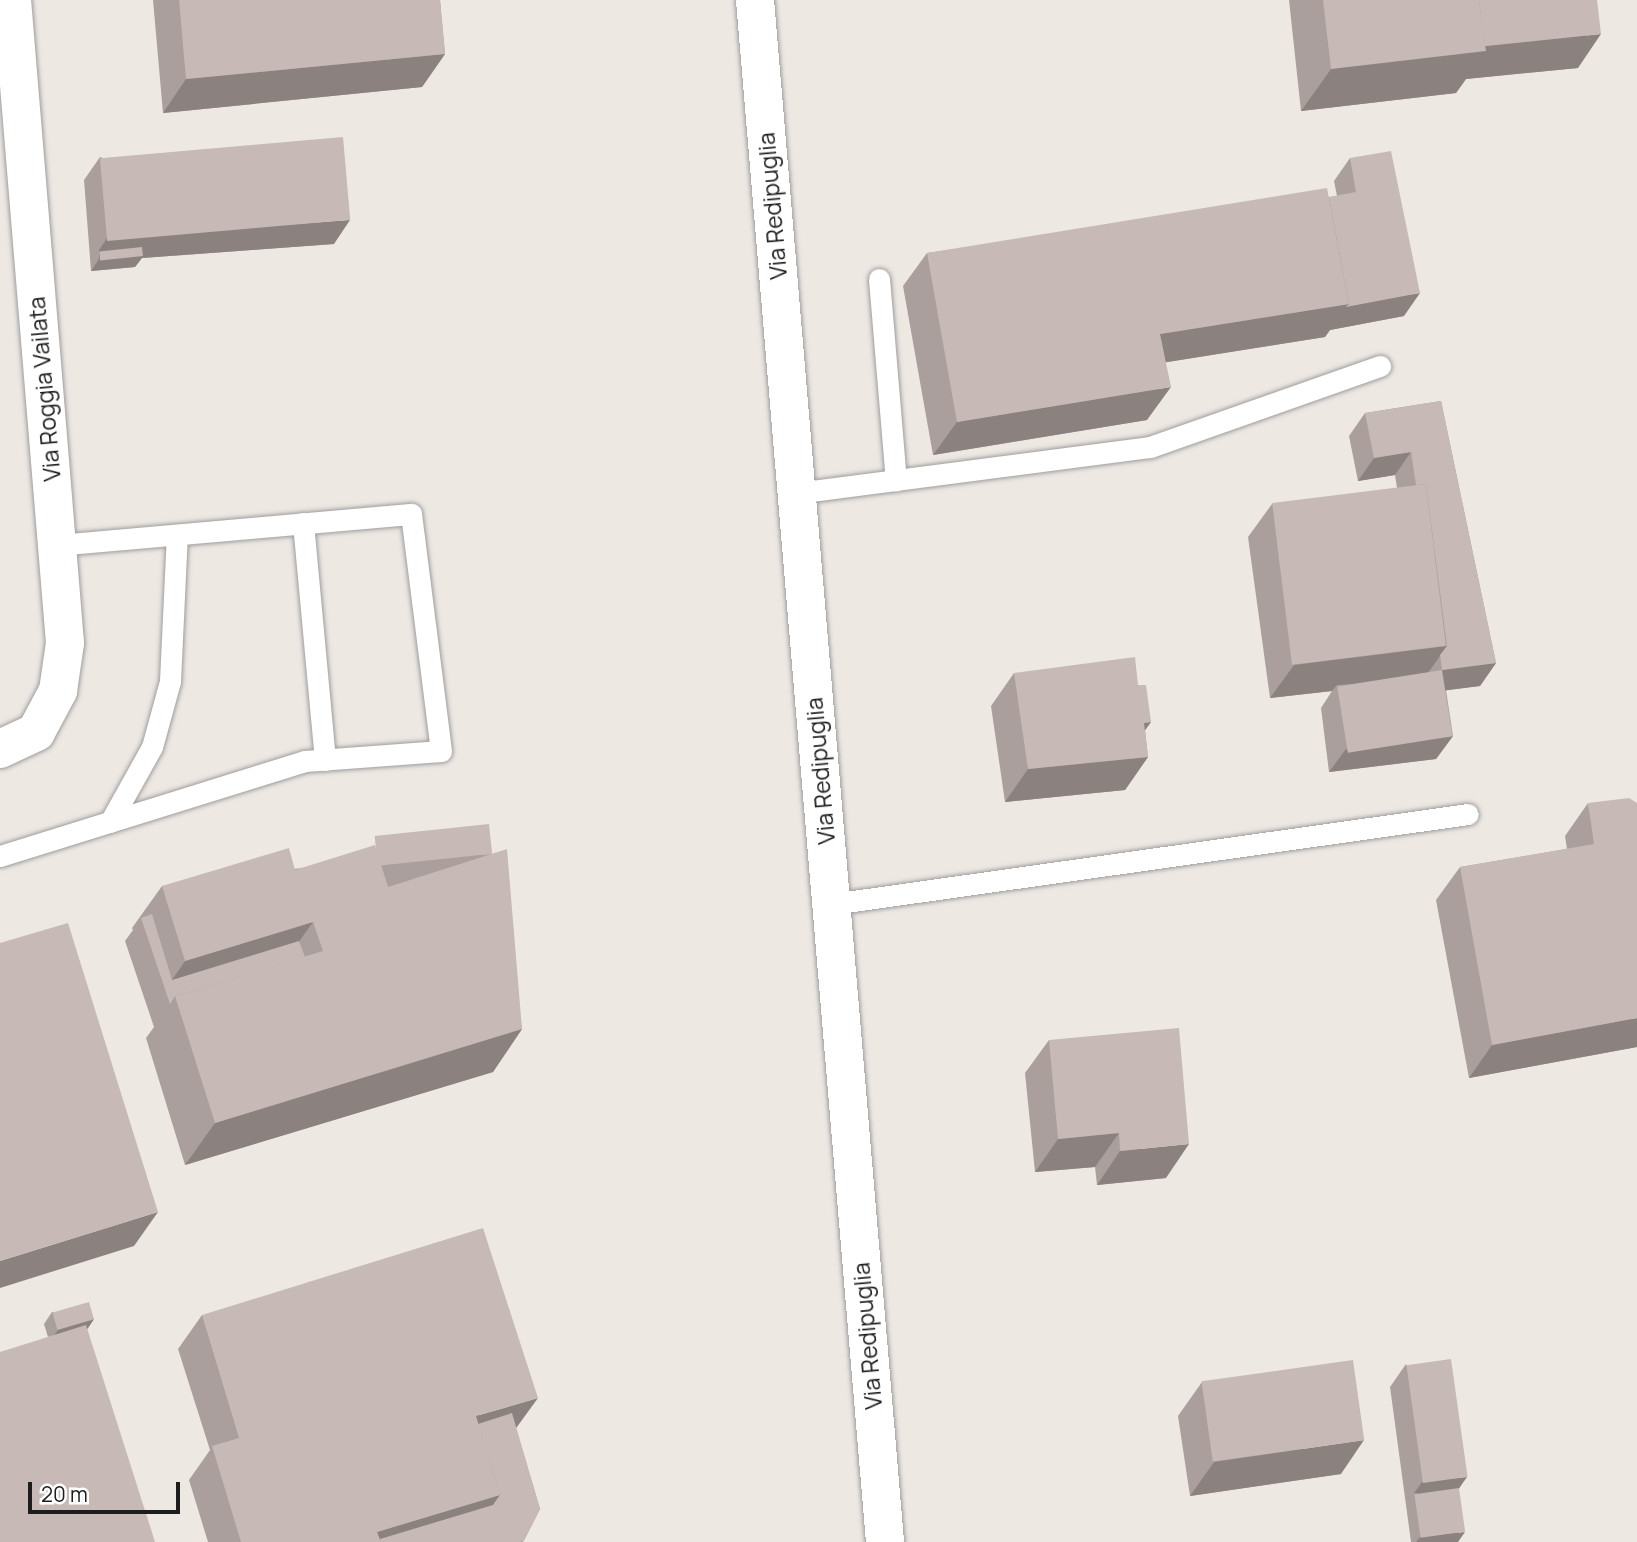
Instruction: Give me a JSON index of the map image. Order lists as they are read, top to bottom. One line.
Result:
{"streets":{"street":["Via Redipuglia","Via Roggia Vailata"]},"scale_bar":"20 m"}
